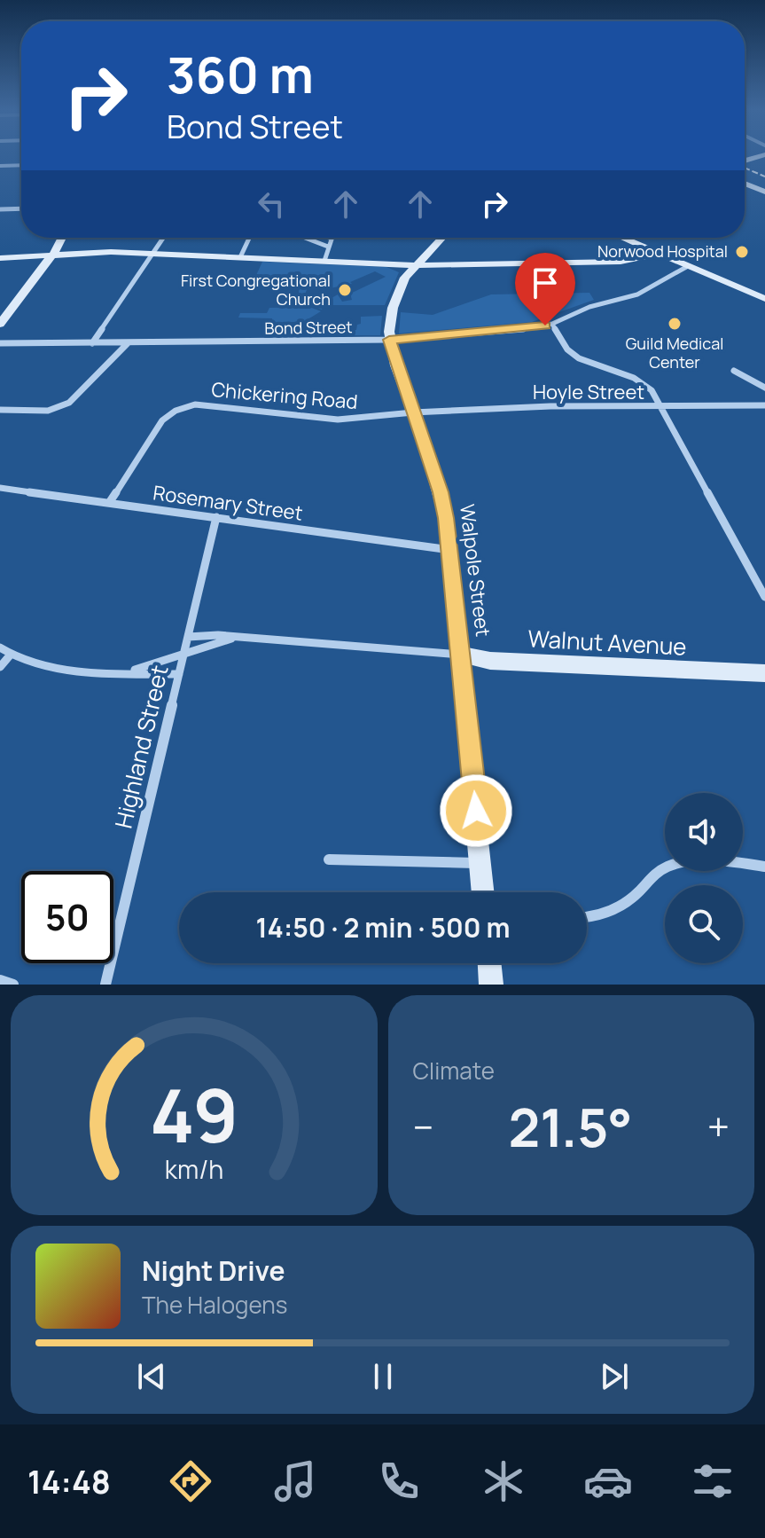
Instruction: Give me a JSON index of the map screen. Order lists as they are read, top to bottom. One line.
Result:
{"streets":{"main road":["Walpole Street","Walnut Avenue"],"street":["Bond Street","Hoyle Street","Chickering Road","Rosemary Street","Highland Street"]},"crossings":[["Bond Street","Walpole Street"],["Hoyle Street","Chickering Road"],["Hoyle Street","Walpole Street"],["Chickering Road","Rosemary Street"],["Chickering Road","Walpole Street"],["Rosemary Street","Walpole Street"],["Rosemary Street","Highland Street"],["Walpole Street","Walnut Avenue"],["Walnut Avenue","Highland Street"]],"places":["Norwood Hospital","First Congregational Church","Guild Medical Center"],"page":{"turn":["360 m","Bond Street"],"limit":"50","trip":"14:50 · 2 min · 500 m","tile":"Climate","heat":["−","21.5°","+"],"song":["Night Drive","The Halogens"],"tabs":"14:48","gauge":["49","km/h"]}}
